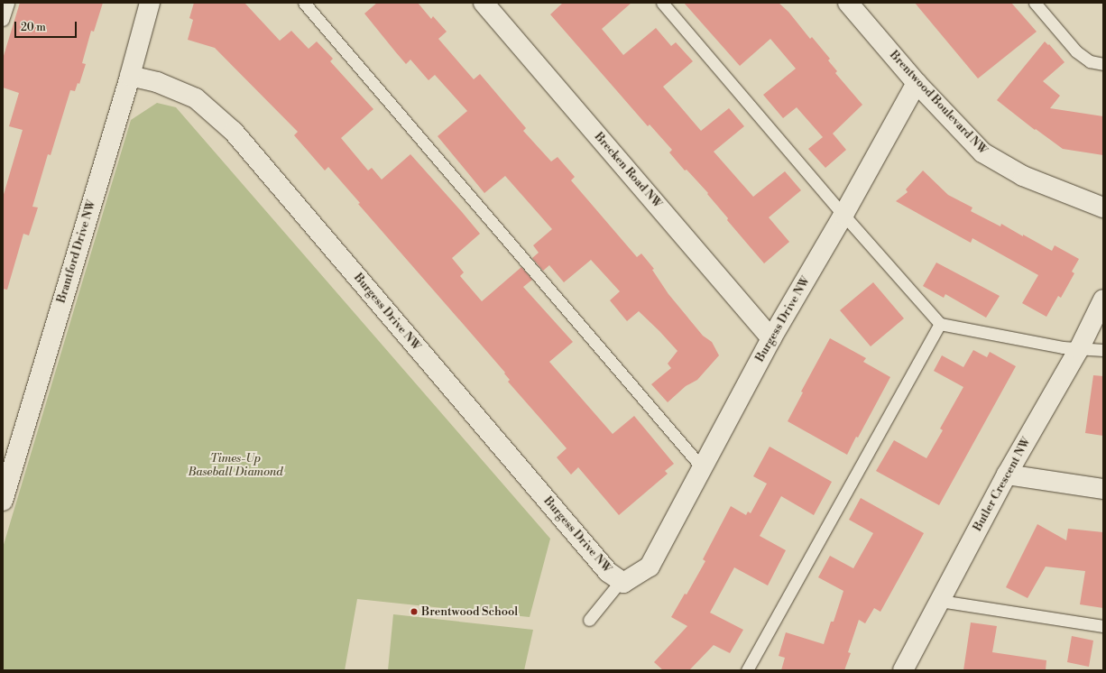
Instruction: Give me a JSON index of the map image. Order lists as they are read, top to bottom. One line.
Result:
{"streets":{"street":["Brentwood Boulevard NW","Brecken Road NW","Brantford Drive NW","Burgess Drive NW","Butler Crescent NW"]},"crossings":[["Brentwood Boulevard NW","Burgess Drive NW"],["Brecken Road NW","Burgess Drive NW"],["Brantford Drive NW","Burgess Drive NW"]],"parks":["Times-Up Baseball Diamond"],"places":["Brentwood School"],"scale_bar":"20 m"}
